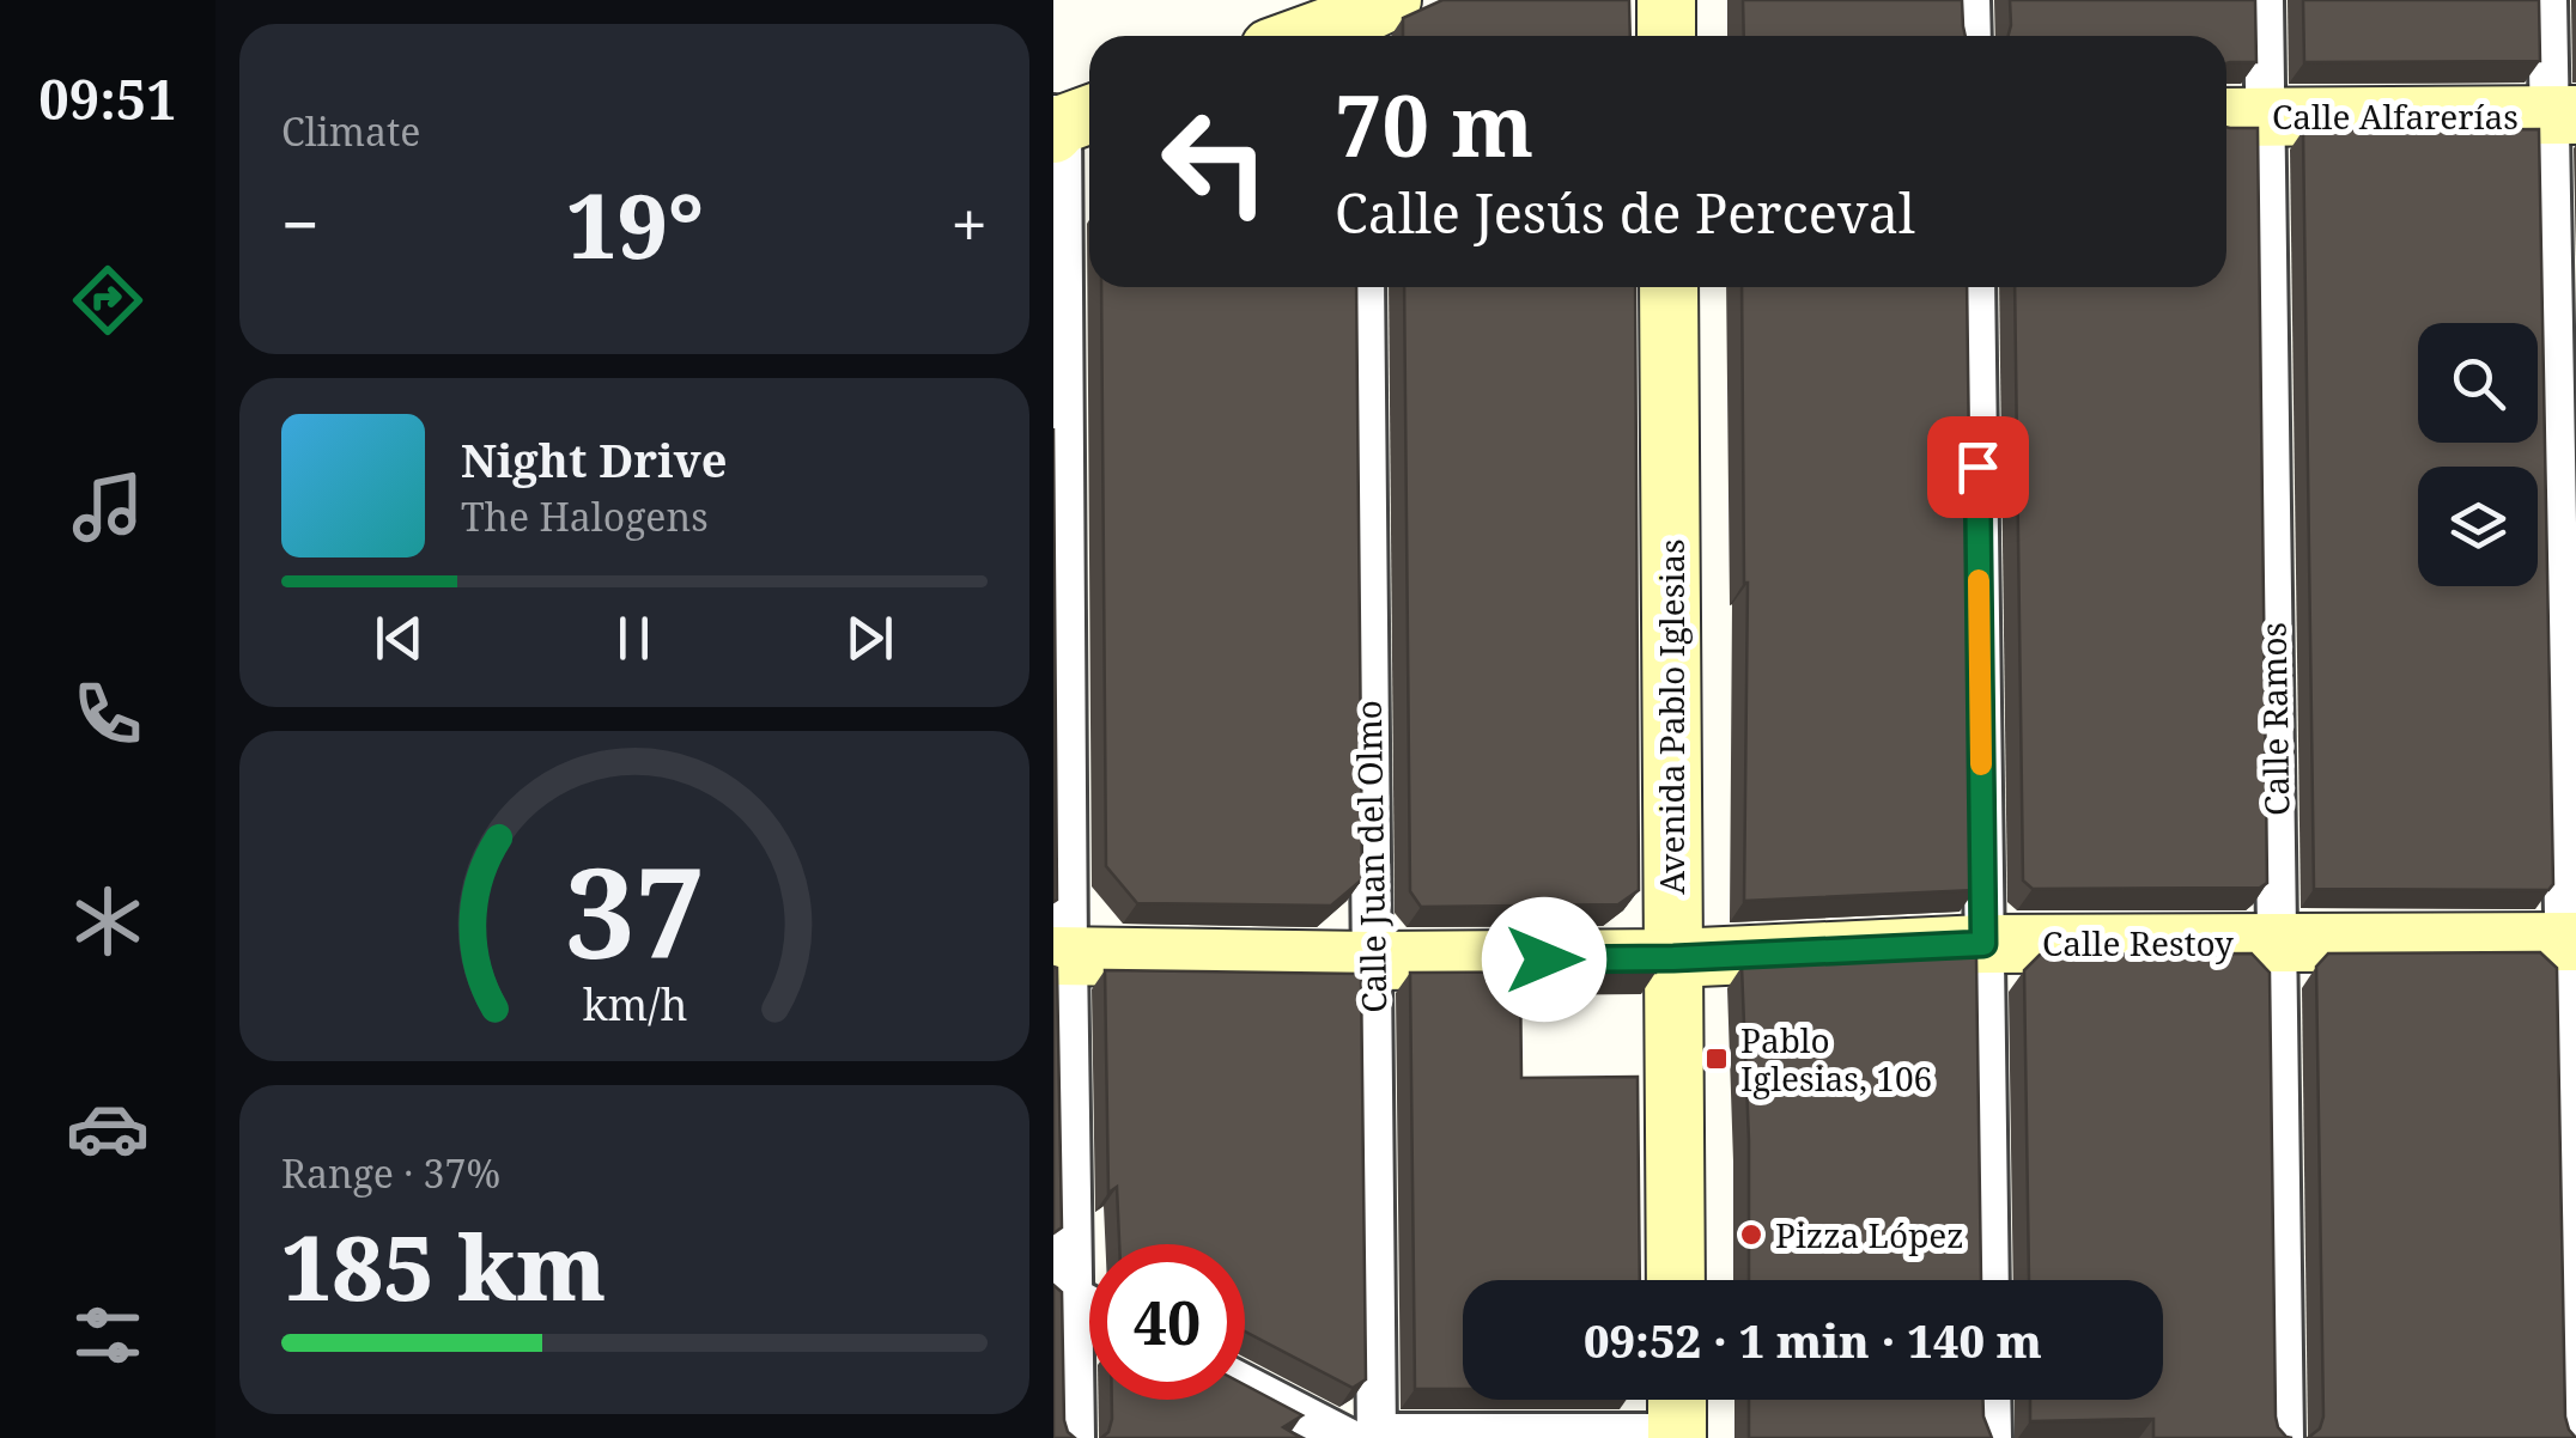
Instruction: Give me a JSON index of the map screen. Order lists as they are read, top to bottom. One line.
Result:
{"streets":{"street":["Calle Alfarerías","Avenida Pablo Iglesias","Calle Ramos","Calle Juan del Olmo","Calle Restoy"]},"crossings":[["Calle Alfarerías","Calle Ramos"],["Avenida Pablo Iglesias","Calle Restoy"],["Calle Ramos","Calle Restoy"],["Calle Juan del Olmo","Calle Restoy"]],"places":{"transit":["Pablo Iglesias, 106"],"other":["Pizza López"]},"page":{"tabs":"09:51","tile":["Climate",["Range · 37%","185 km"]],"turn":["70 m","Calle Jesús de Perceval"],"heat":["−","19°","+"],"song":["Night Drive","The Halogens"],"limit":"40","trip":"09:52 · 1 min · 140 m","gauge":["37","km/h"]}}
